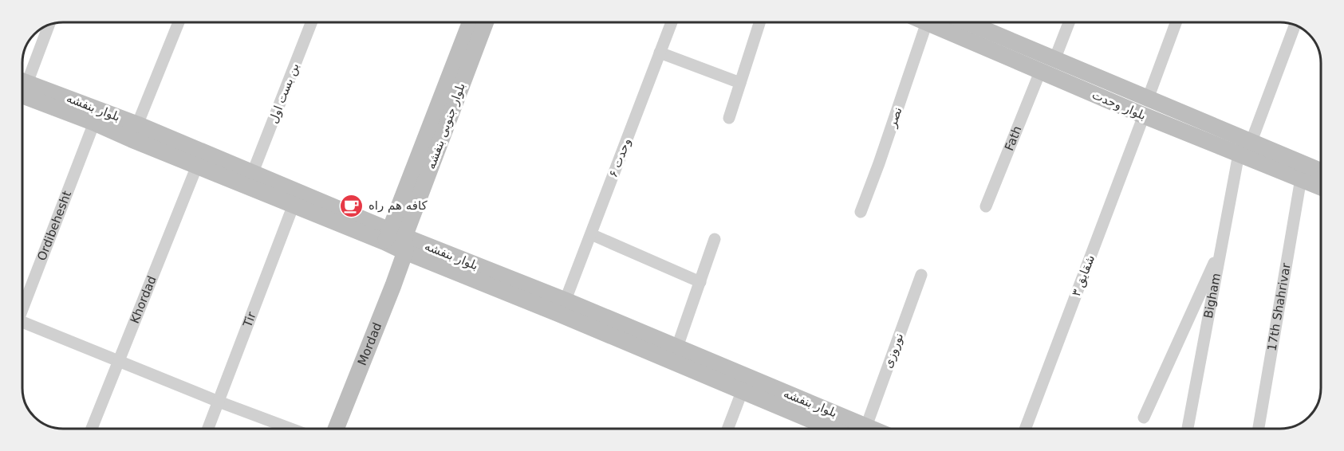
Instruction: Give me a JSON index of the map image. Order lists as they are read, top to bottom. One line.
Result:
{"streets":{"main road":["بلوار وحدت","بلوار بنفشه","بلوار جنوبی بنفشه","Mordad"],"street":["بن بست اول","نصر","Fath","وحدت ۶","Ordibehesht","شقایق ۳","Bigham","Khordad","17th Shahrivar","Tir","نوروزی"]},"crossings":[["بن بست اول","بلوار بنفشه"],["بلوار وحدت","Fath"],["بلوار وحدت","شقایق ۳"],["بلوار وحدت","Bigham"],["بلوار وحدت","17th Shahrivar"],["بلوار بنفشه","بلوار جنوبی بنفشه"],["بلوار بنفشه","وحدت ۶"],["بلوار بنفشه","Ordibehesht"],["بلوار بنفشه","Khordad"],["بلوار بنفشه","Tir"],["بلوار بنفشه","Mordad"],["بلوار بنفشه","نوروزی"],["بلوار جنوبی بنفشه","Mordad"]],"places":{"cafe":["کافه هم راه"]}}
